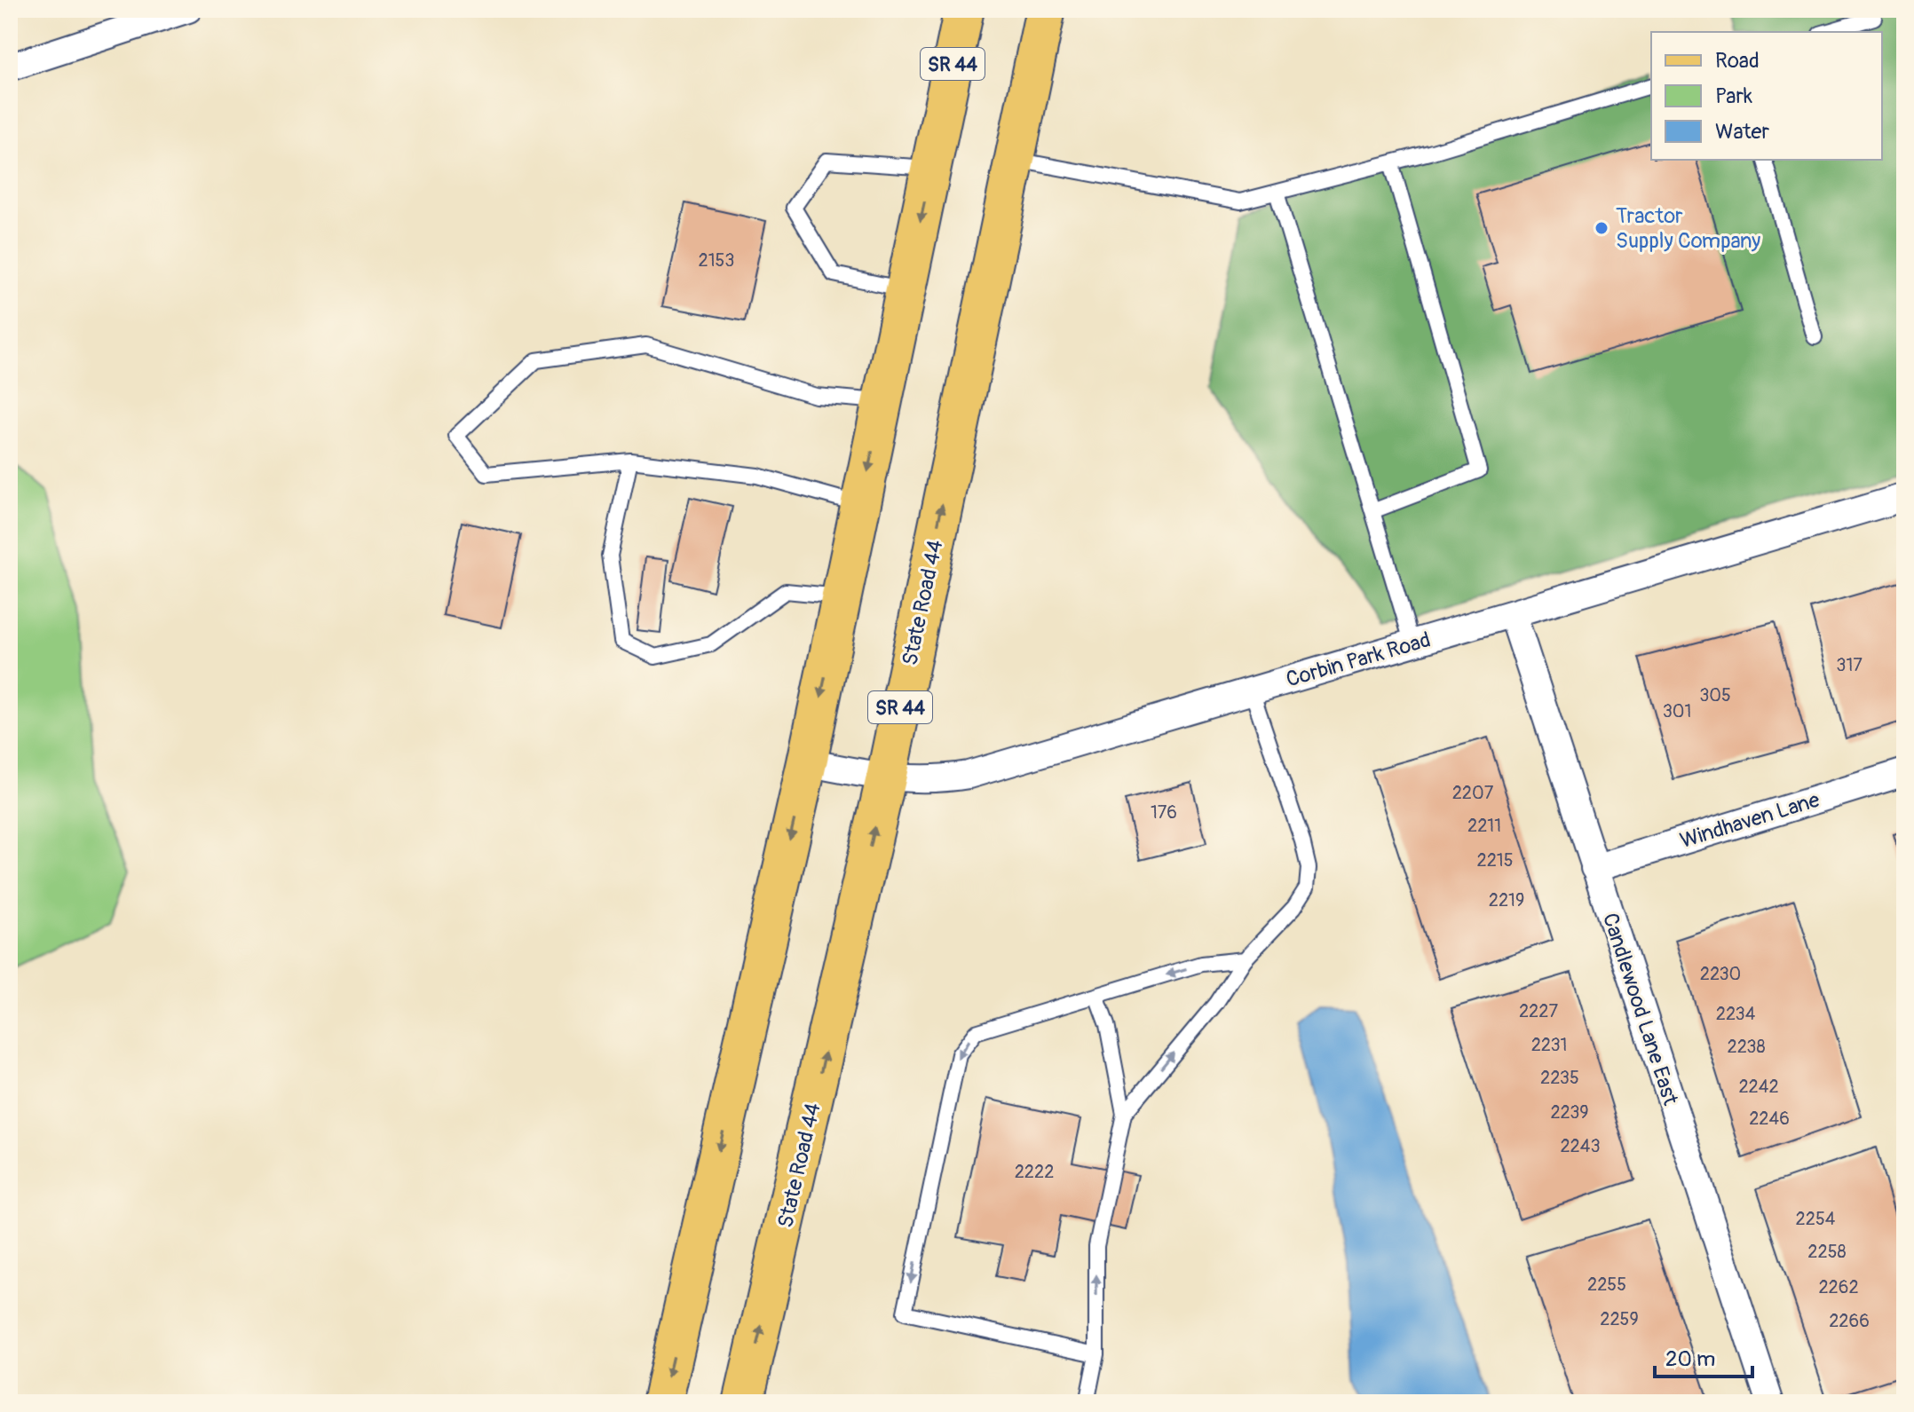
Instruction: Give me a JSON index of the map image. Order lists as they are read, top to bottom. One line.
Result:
{"streets":{"main road":["SR 44","State Road 44"],"street":["Corbin Park Road","Windhaven Lane","Candlewood Lane East"]},"crossings":[["SR 44","Corbin Park Road"],["State Road 44","Corbin Park Road"],["Corbin Park Road","Candlewood Lane East"],["Windhaven Lane","Candlewood Lane East"]],"places":["Tractor Supply Company"],"house_numbers":["2153","317","305","301","2207","176","2211","2215","2219","2230","2227","2234","2231","2238","2235","2242","2239","2246","2243","2222","2254","2258","2255","2262","2259","2266"],"legend":["Road","Park","Water"],"scale_bar":"20 m"}
